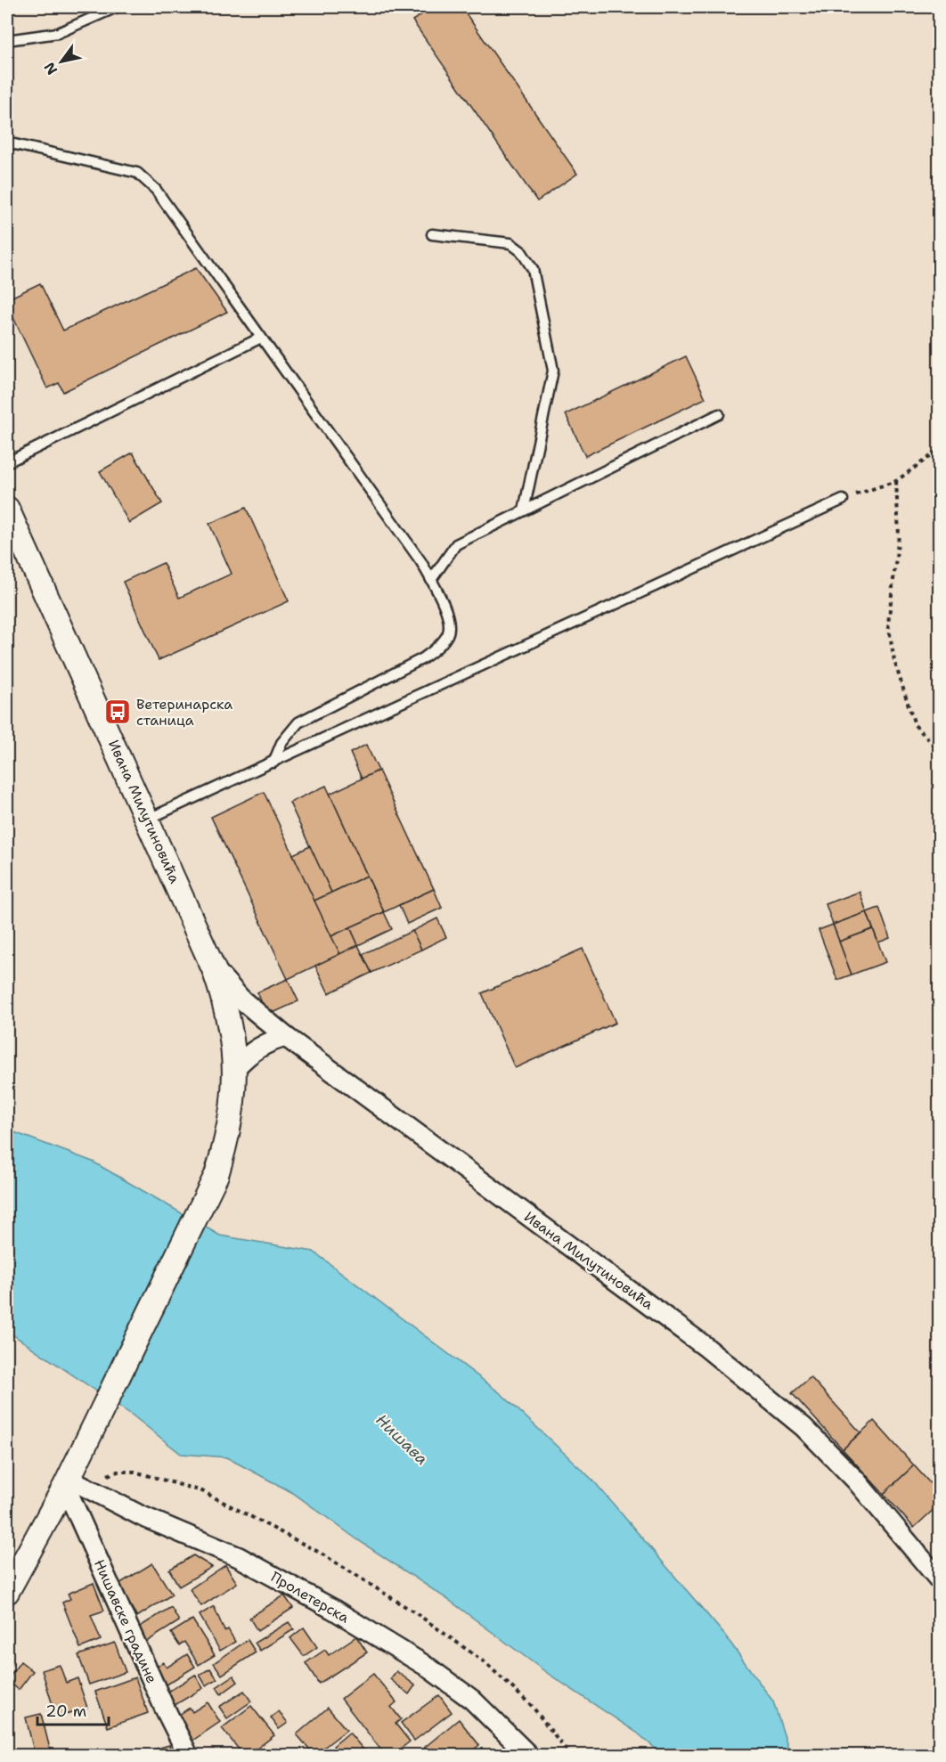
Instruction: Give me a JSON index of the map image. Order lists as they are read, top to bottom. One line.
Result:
{"streets":{"street":["Ивана Милутиновића","Пролетерска","Нишавске градине"]},"crossings":[["Ивана Милутиновића","Пролетерска"],["Ивана Милутиновића","Нишавске градине"],["Пролетерска","Нишавске градине"]],"water":["Нишава"],"places":{"bus stop":["Ветеринарска станица"]},"scale_bar":"20 m","north":"bottom left"}
